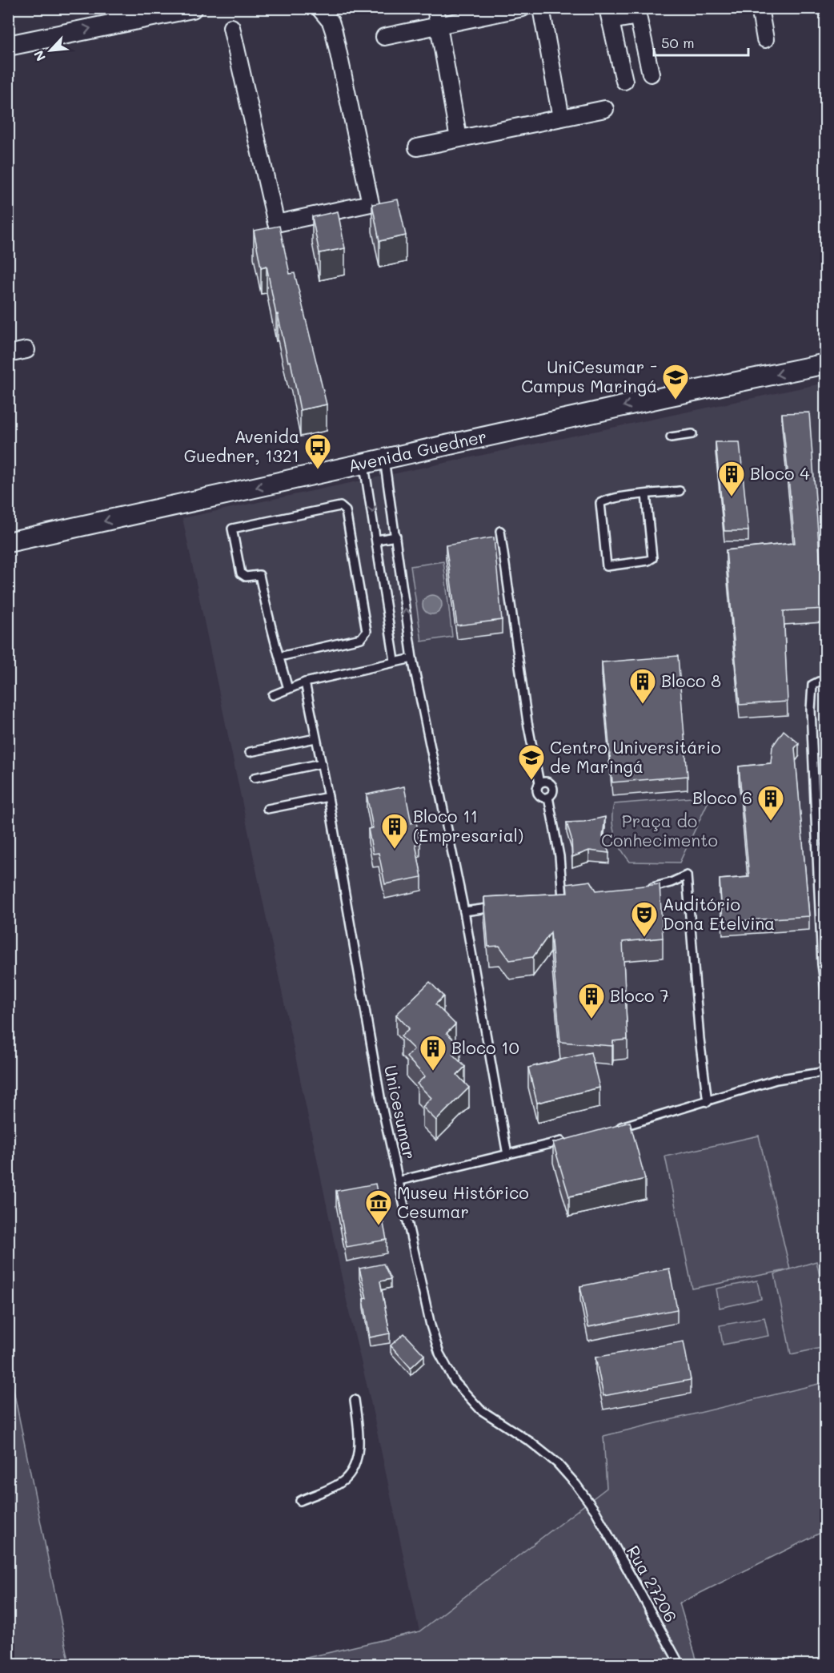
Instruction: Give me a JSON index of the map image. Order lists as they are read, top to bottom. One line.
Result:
{"streets":{"street":["Avenida Guedner"],"lane":["Unicesumar","Rua 27206"]},"crossings":[["Unicesumar","Rua 27206"]],"one_way":["Avenida Guedner"],"parks":["Praça do Conhecimento"],"places":{"school or university":["UniCesumar - Campus Maringá","Centro Universitário de Maringá"],"bus stop":["Avenida Guedner, 1321"],"building":["Bloco 4","Bloco 8","Bloco 6","Bloco 11 (Empresarial)","Bloco 7","Bloco 10"],"theatre":["Auditório Dona Etelvina"],"museum":["Museu Histórico Cesumar"]},"scale_bar":"50 m","north":"bottom left"}
